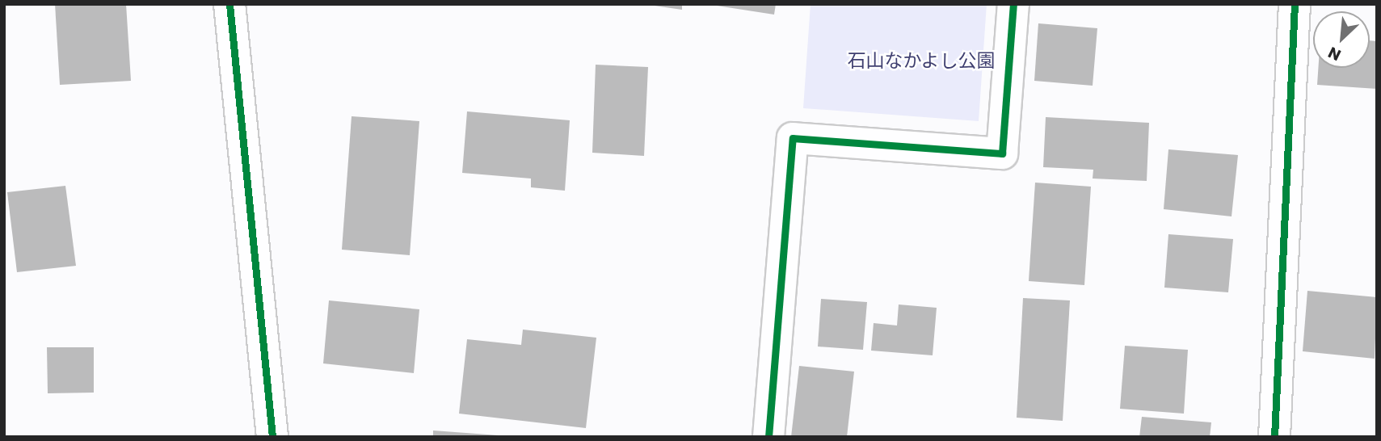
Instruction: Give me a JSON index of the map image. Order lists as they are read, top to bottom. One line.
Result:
{"parks":["石山なかよし公園"],"north":"bottom left"}
